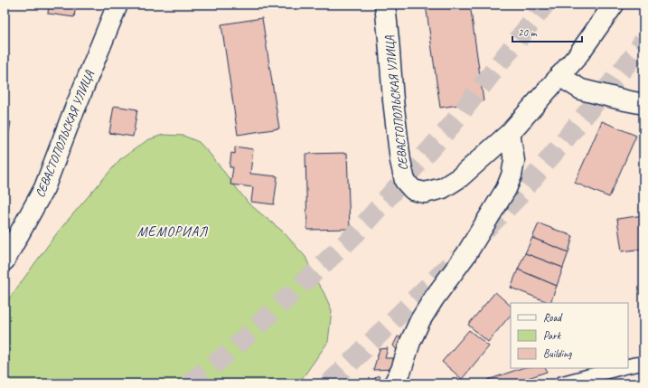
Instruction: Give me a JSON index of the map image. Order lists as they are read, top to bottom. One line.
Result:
{"streets":{"street":["СЕВАСТОПОЛЬСКАЯ УЛИЦА"]},"districts":["МЕМОРИАЛ"],"legend":["Road","Park","Building"],"scale_bar":"20 m"}
